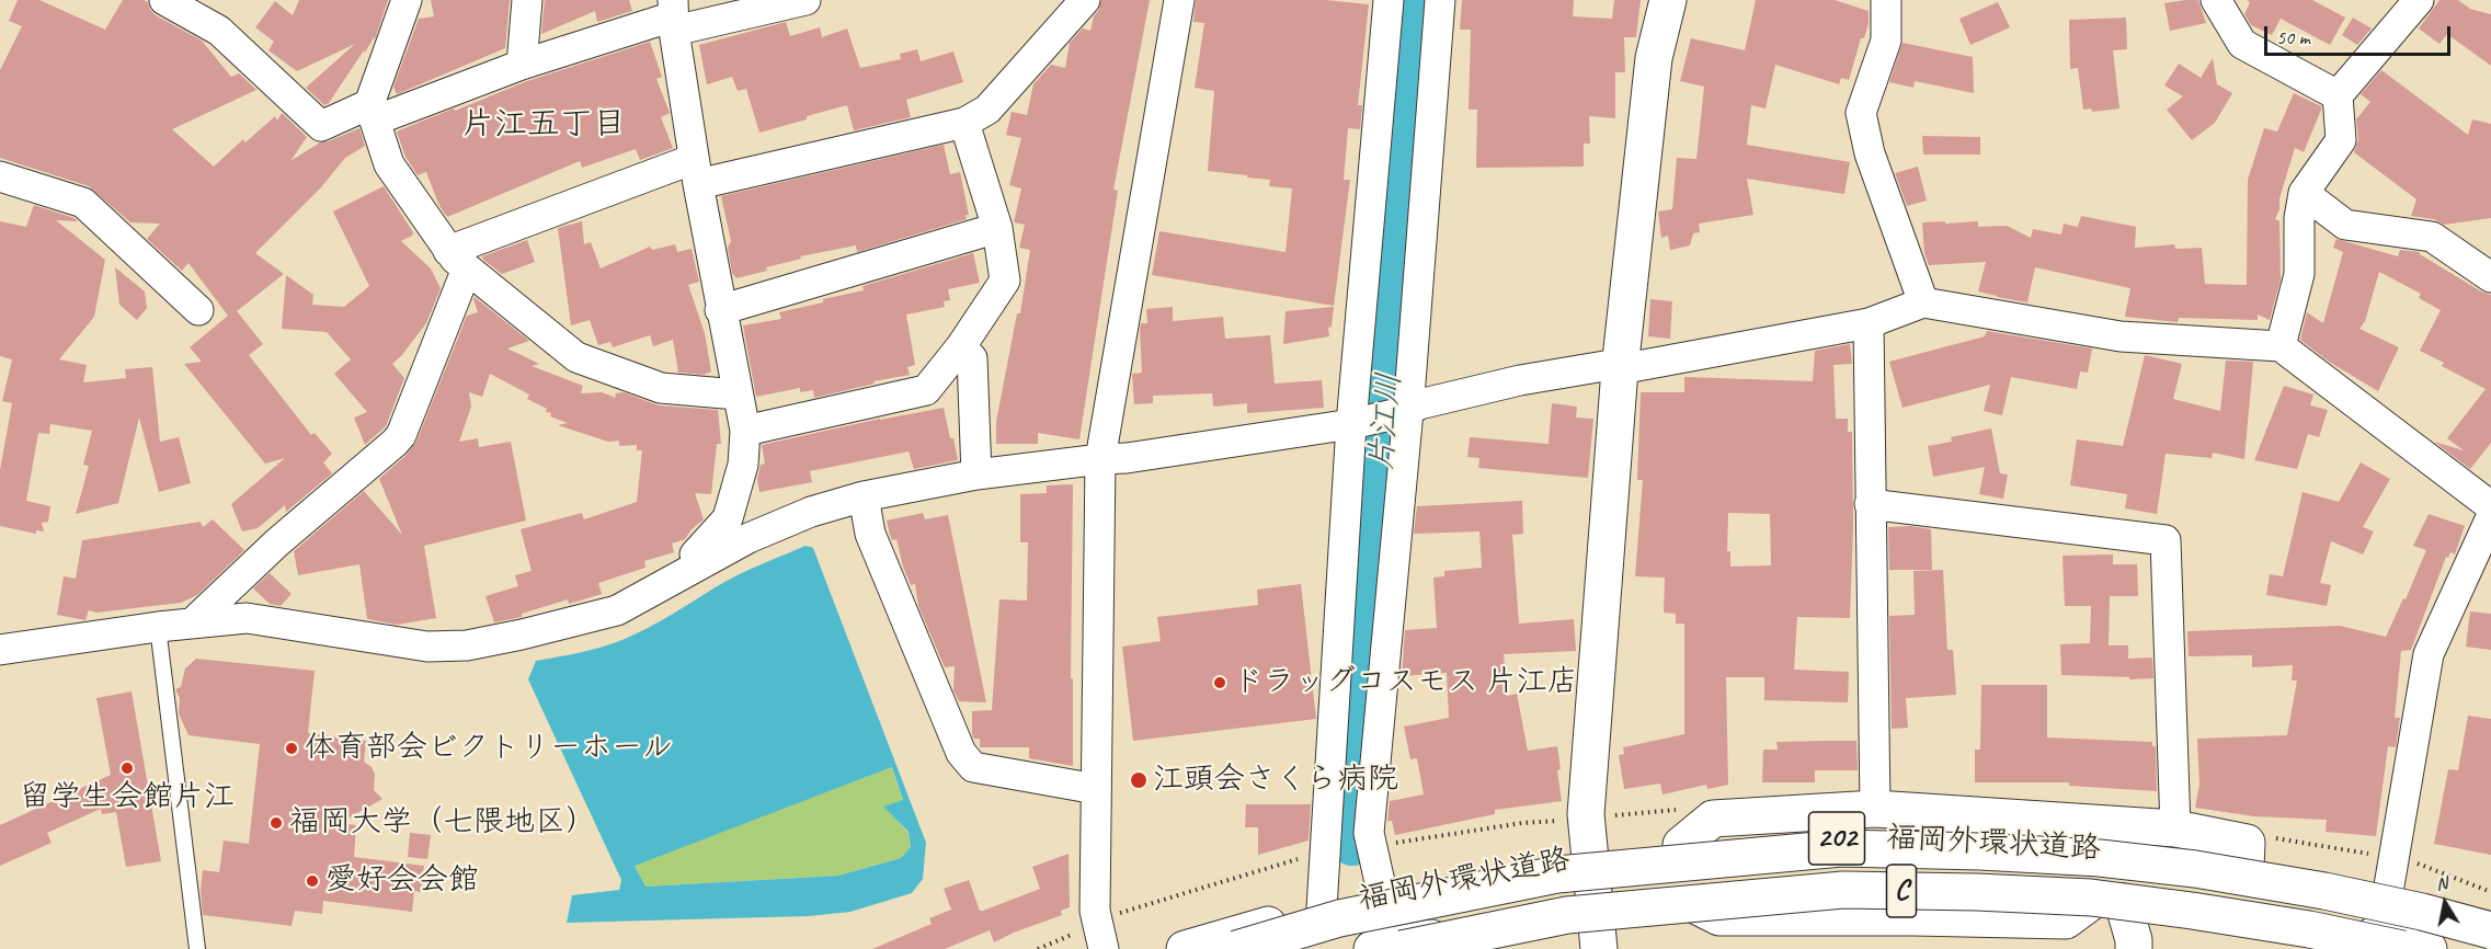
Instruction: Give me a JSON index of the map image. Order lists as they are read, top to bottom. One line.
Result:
{"streets":{"main road":["202","福岡外環状道路","C"]},"crossings":[["福岡外環状道路","C"]],"districts":["片江五丁目"],"water":["片江川"],"places":["ドラッグコスモス 片江店","体育部会ビクトリーホール","留学生会館片江","江頭会さくら病院","福岡大学（七隈地区）","愛好会会館"],"scale_bar":"50 m","north":"top"}
